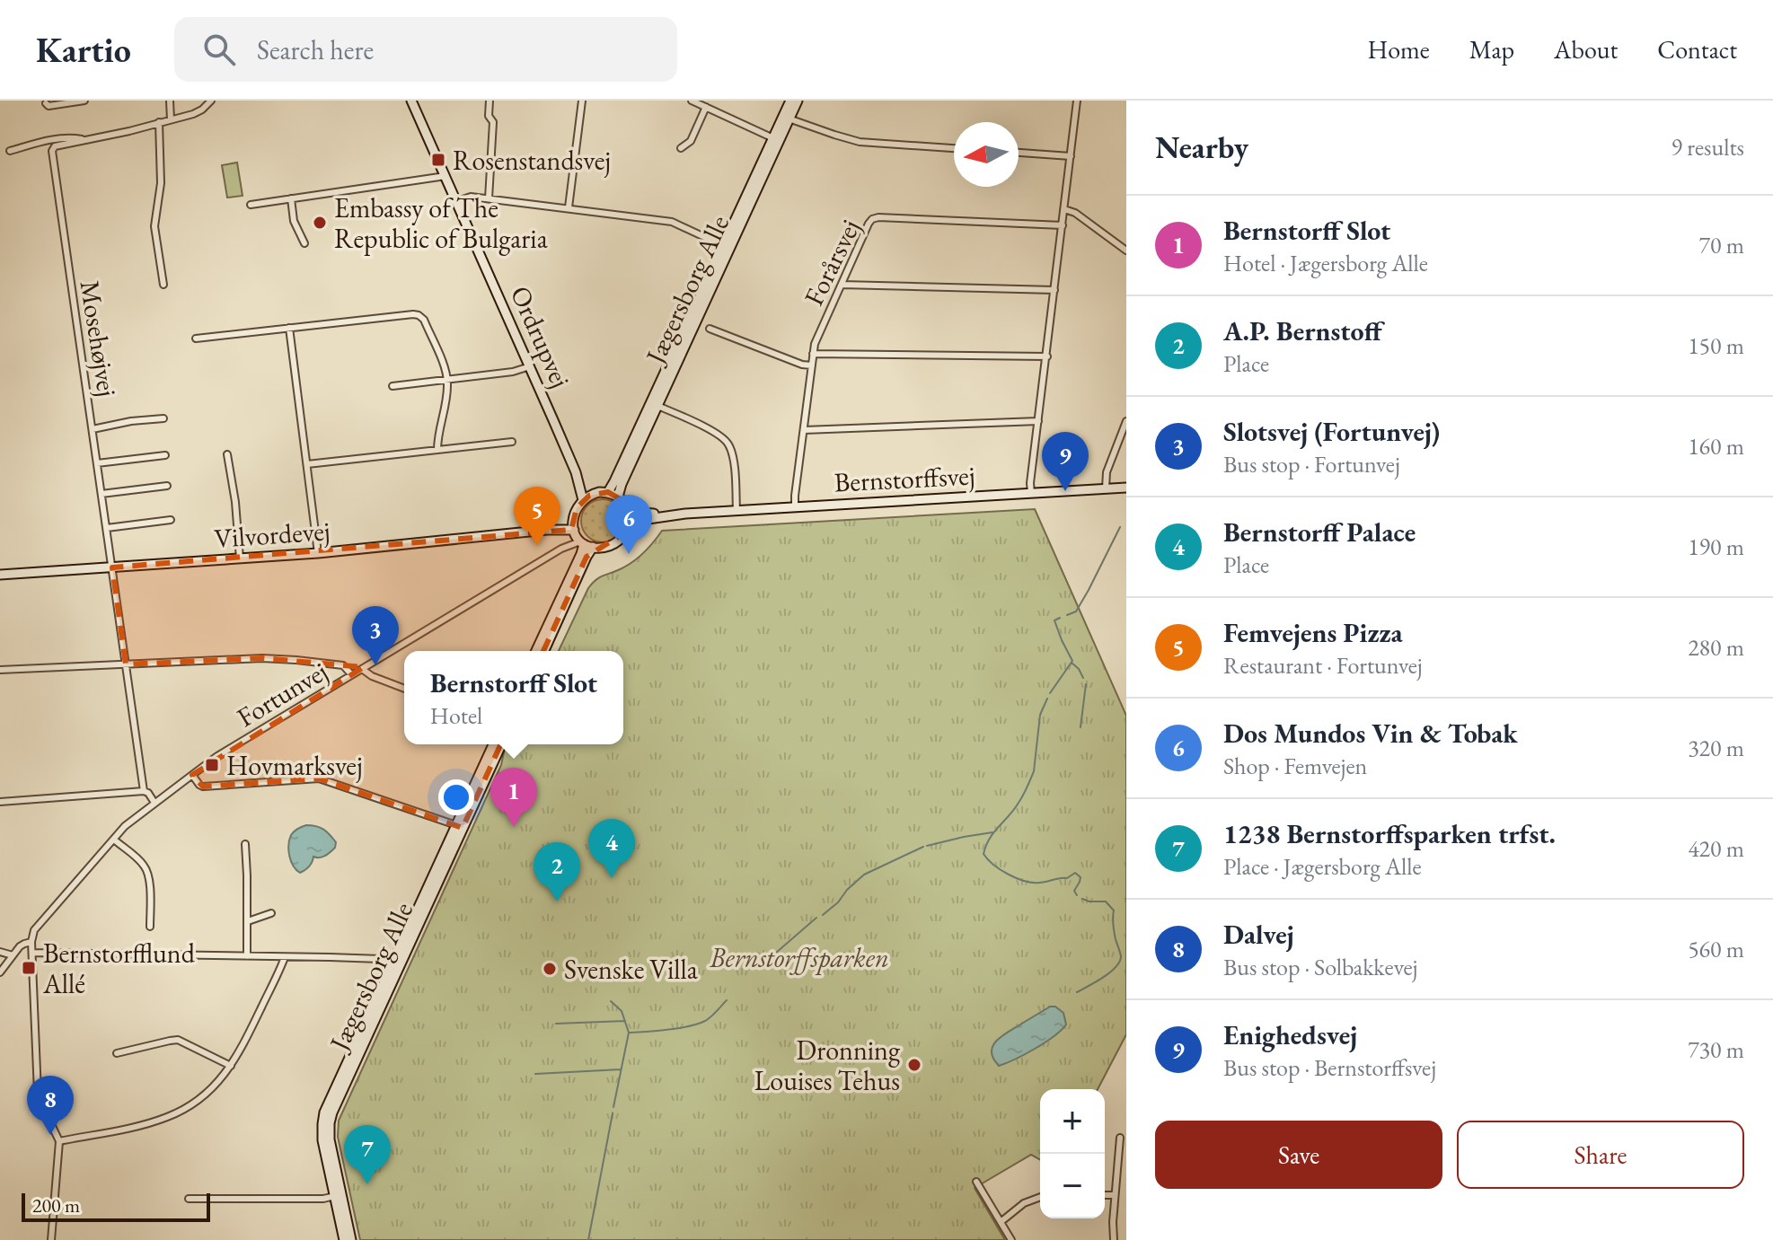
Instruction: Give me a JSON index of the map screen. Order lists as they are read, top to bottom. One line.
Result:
{"streets":{"street":["Forårsvej","Jægersborg Alle","Ordrupvej","Mosehøjvej","Bernstorffsvej","Vilvordevej","Fortunvej"]},"crossings":[["Forårsvej","Bernstorffsvej"],["Jægersborg Alle","Ordrupvej"],["Jægersborg Alle","Bernstorffsvej"],["Jægersborg Alle","Vilvordevej"],["Jægersborg Alle","Fortunvej"],["Ordrupvej","Bernstorffsvej"],["Ordrupvej","Vilvordevej"],["Ordrupvej","Fortunvej"],["Mosehøjvej","Vilvordevej"],["Bernstorffsvej","Vilvordevej"],["Bernstorffsvej","Fortunvej"],["Vilvordevej","Fortunvej"]],"parks":["Bernstorffsparken"],"places":{"transit":["Rosenstandsvej","Hovmarksvej","Bernstorfflund Allé"],"other":["Embassy of The Republic of Bulgaria","Svenske Villa","Dronning Louises Tehus"]},"scale_bar":"200 m","north":"left","page":{"header":"Kartio","search":"Search here","nav":["Home","Map","About","Contact"],"heading":["Nearby","9 results"],"list":[{"mark":"1","name":"Bernstorff Slot","note":"Hotel · Jægersborg Alle","value":"70 m"},{"mark":"2","name":"A.P. Bernstoff","note":"Place","value":"150 m"},{"mark":"3","name":"Slotsvej (Fortunvej)","note":"Bus stop · Fortunvej","value":"160 m"},{"mark":"4","name":"Bernstorff Palace","note":"Place","value":"190 m"},{"mark":"5","name":"Femvejens Pizza","note":"Restaurant · Fortunvej","value":"280 m"},{"mark":"6","name":"Dos Mundos Vin & Tobak","note":"Shop · Femvejen","value":"320 m"},{"mark":"7","name":"1238 Bernstorffsparken trfst.","note":"Place · Jægersborg Alle","value":"420 m"},{"mark":"8","name":"Dalvej","note":"Bus stop · Solbakkevej","value":"560 m"},{"mark":"9","name":"Enighedsvej","note":"Bus stop · Bernstorffsvej","value":"730 m"}],"pins":["9","5","6","3","1","4","2","8","7"],"popup":["Bernstorff Slot","Hotel"],"map_buttons":["+","−"],"buttons":["Save","Share"],"scale":"200 m"}}
